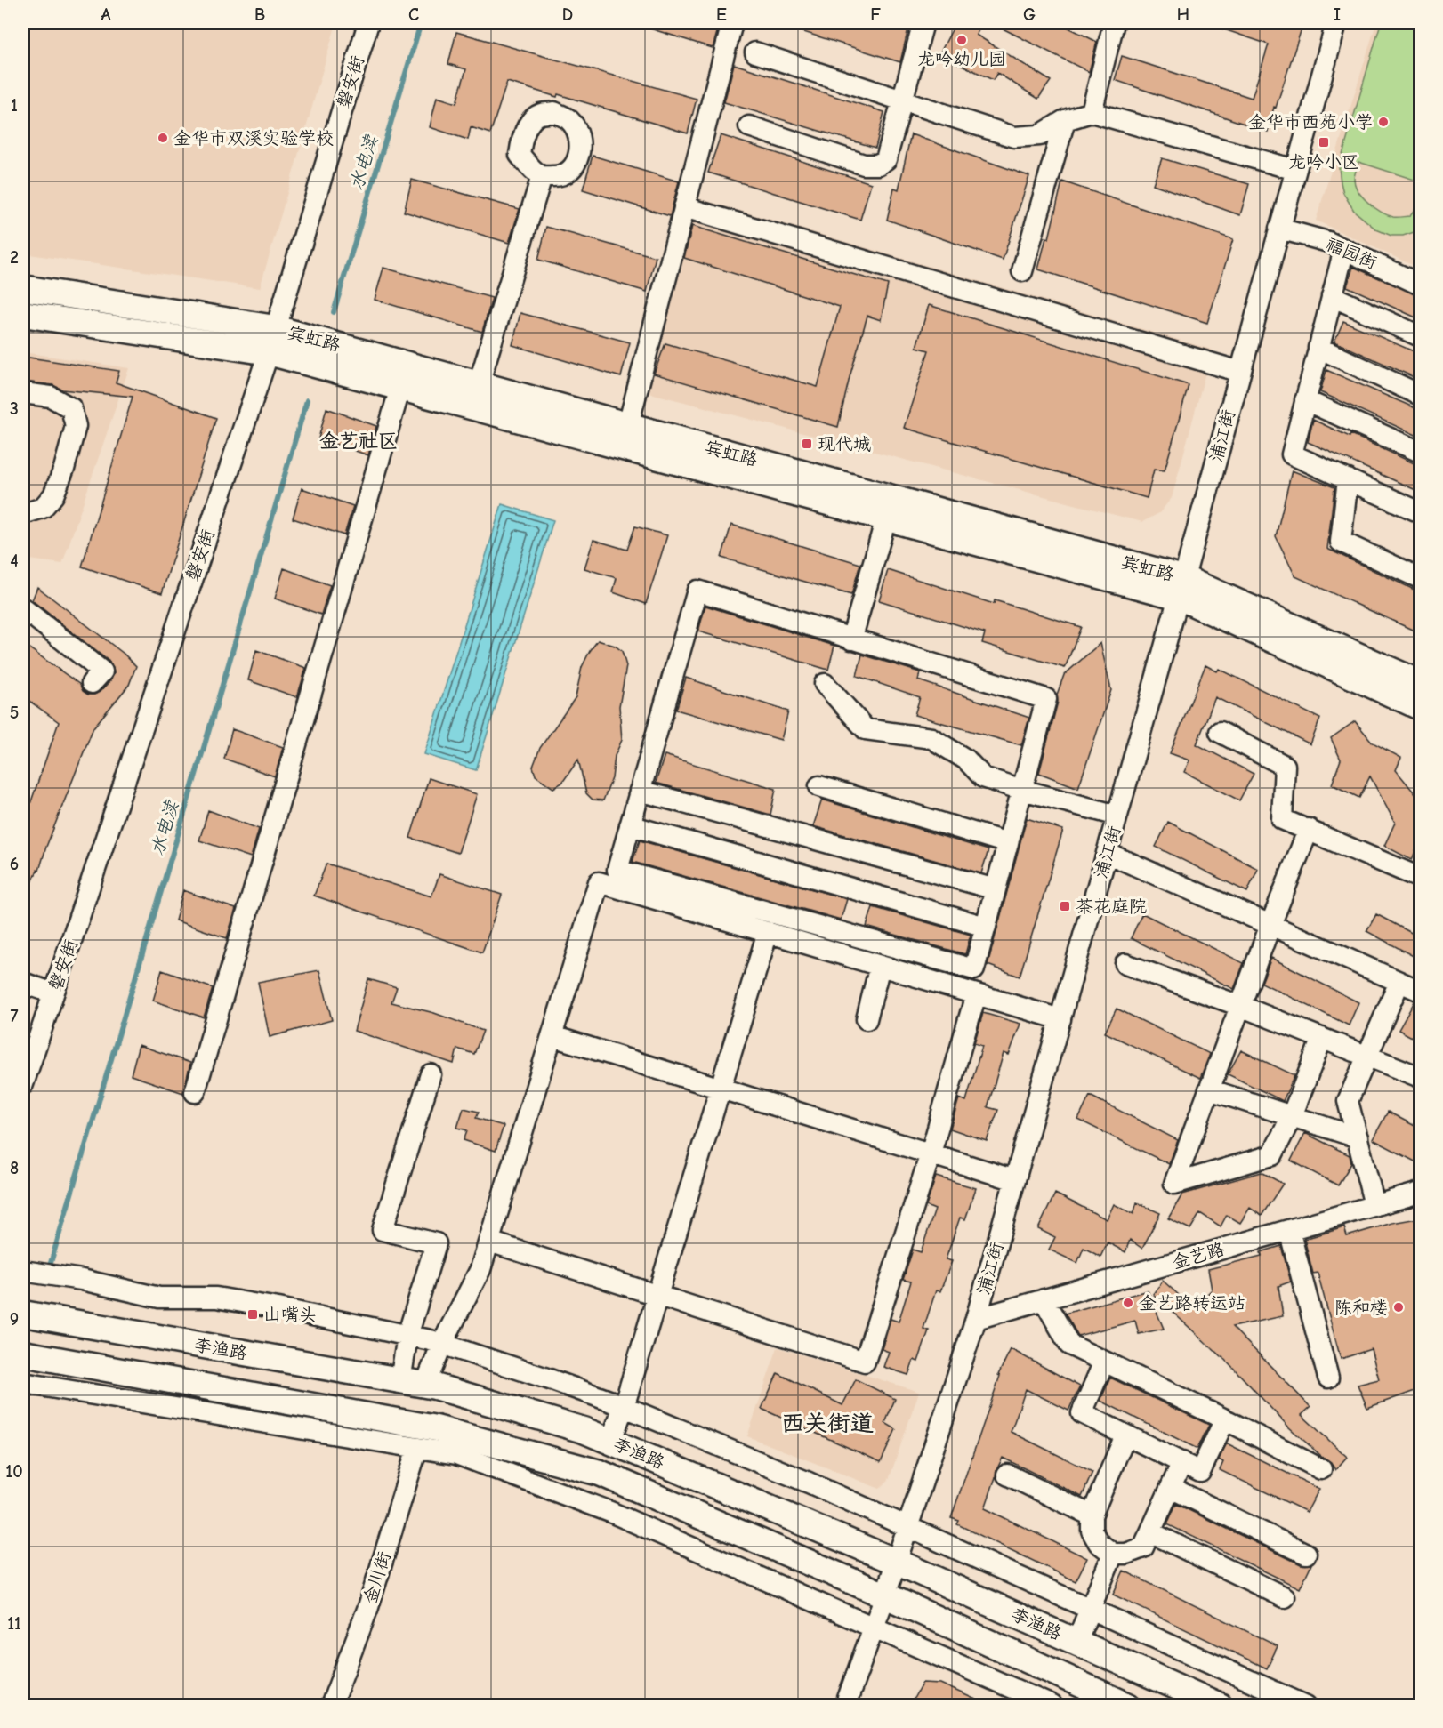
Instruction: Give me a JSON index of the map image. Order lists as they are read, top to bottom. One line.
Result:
{"streets":{"main road":["宾虹路","李渔路"],"street":["磐安街","福园街","浦江街","金艺路","金川街"]},"crossings":[["磐安街","宾虹路"],["福园街","浦江街"],["宾虹路","浦江街"],["浦江街","金艺路"],["浦江街","李渔路"]],"districts":["金艺社区","西关街道"],"water":["水电渎"],"places":{"other":["龙吟幼儿园","金华市西苑小学","金华市双溪实验学校","金艺路转运站","陈和楼"],"transit":["龙吟小区","现代城","茶花庭院","山嘴头"]},"grid":{"columns":["A","B","C","D","E","F","G","H","I"],"rows":["1","2","3","4","5","6","7","8","9","10","11"]}}
